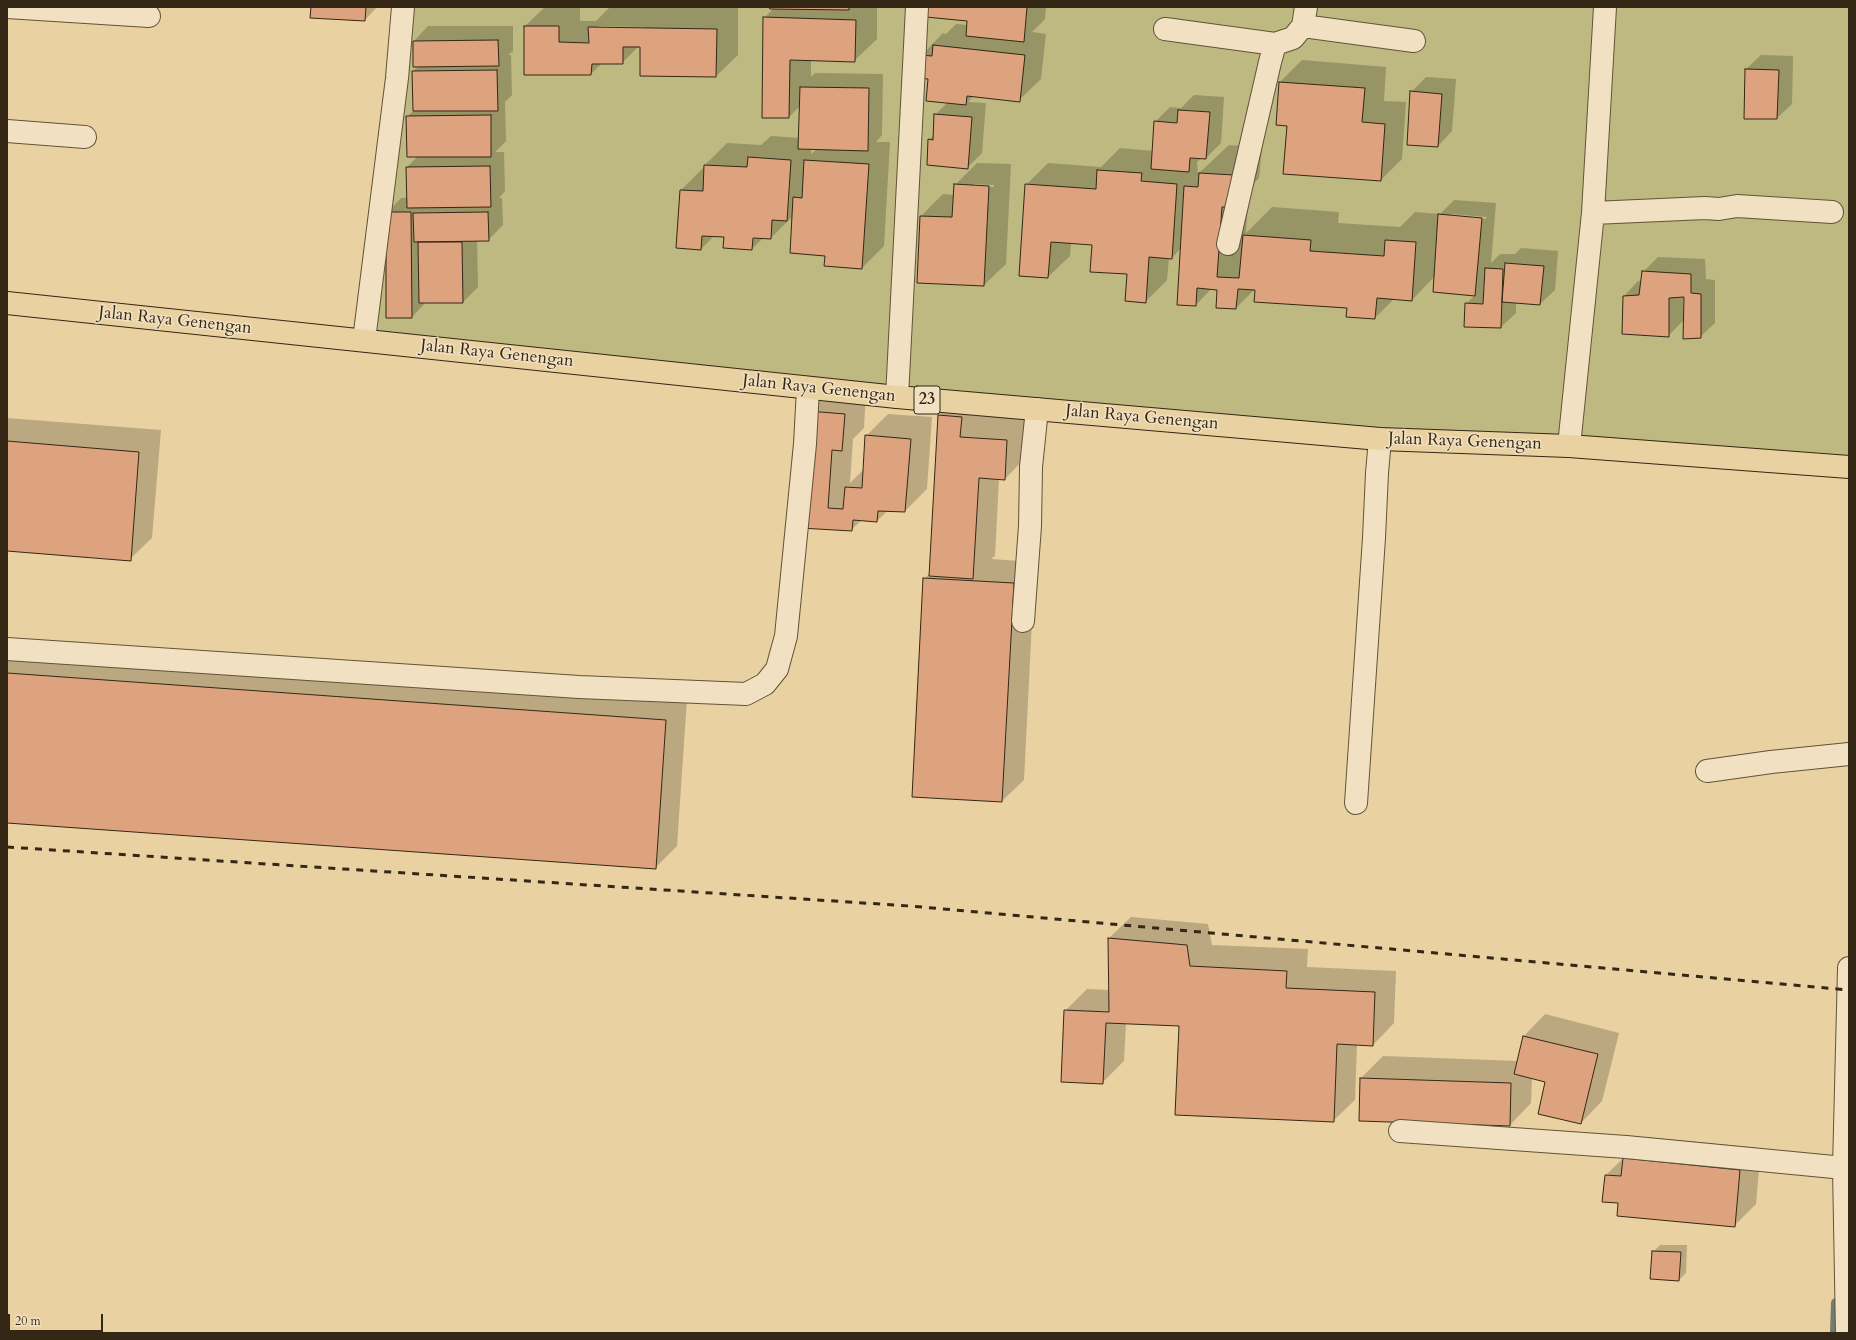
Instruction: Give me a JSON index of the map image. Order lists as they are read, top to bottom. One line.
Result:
{"streets":{"highway":["Jalan Raya Genengan","23"]},"scale_bar":"20 m"}
